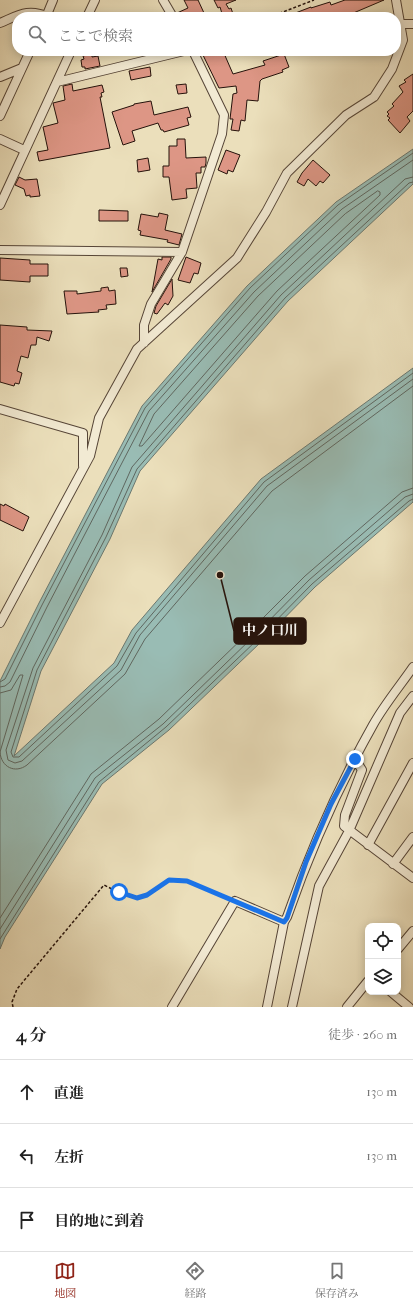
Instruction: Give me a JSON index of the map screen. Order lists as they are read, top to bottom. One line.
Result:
{"places":["中ノ口川"],"page":{"search":"ここで検索","heading":["4 分","徒歩 · 260 m"],"list":[["直進","130 m"],["左折","130 m"],"目的地に到着"],"nav":["地図","経路","保存済み"]}}
